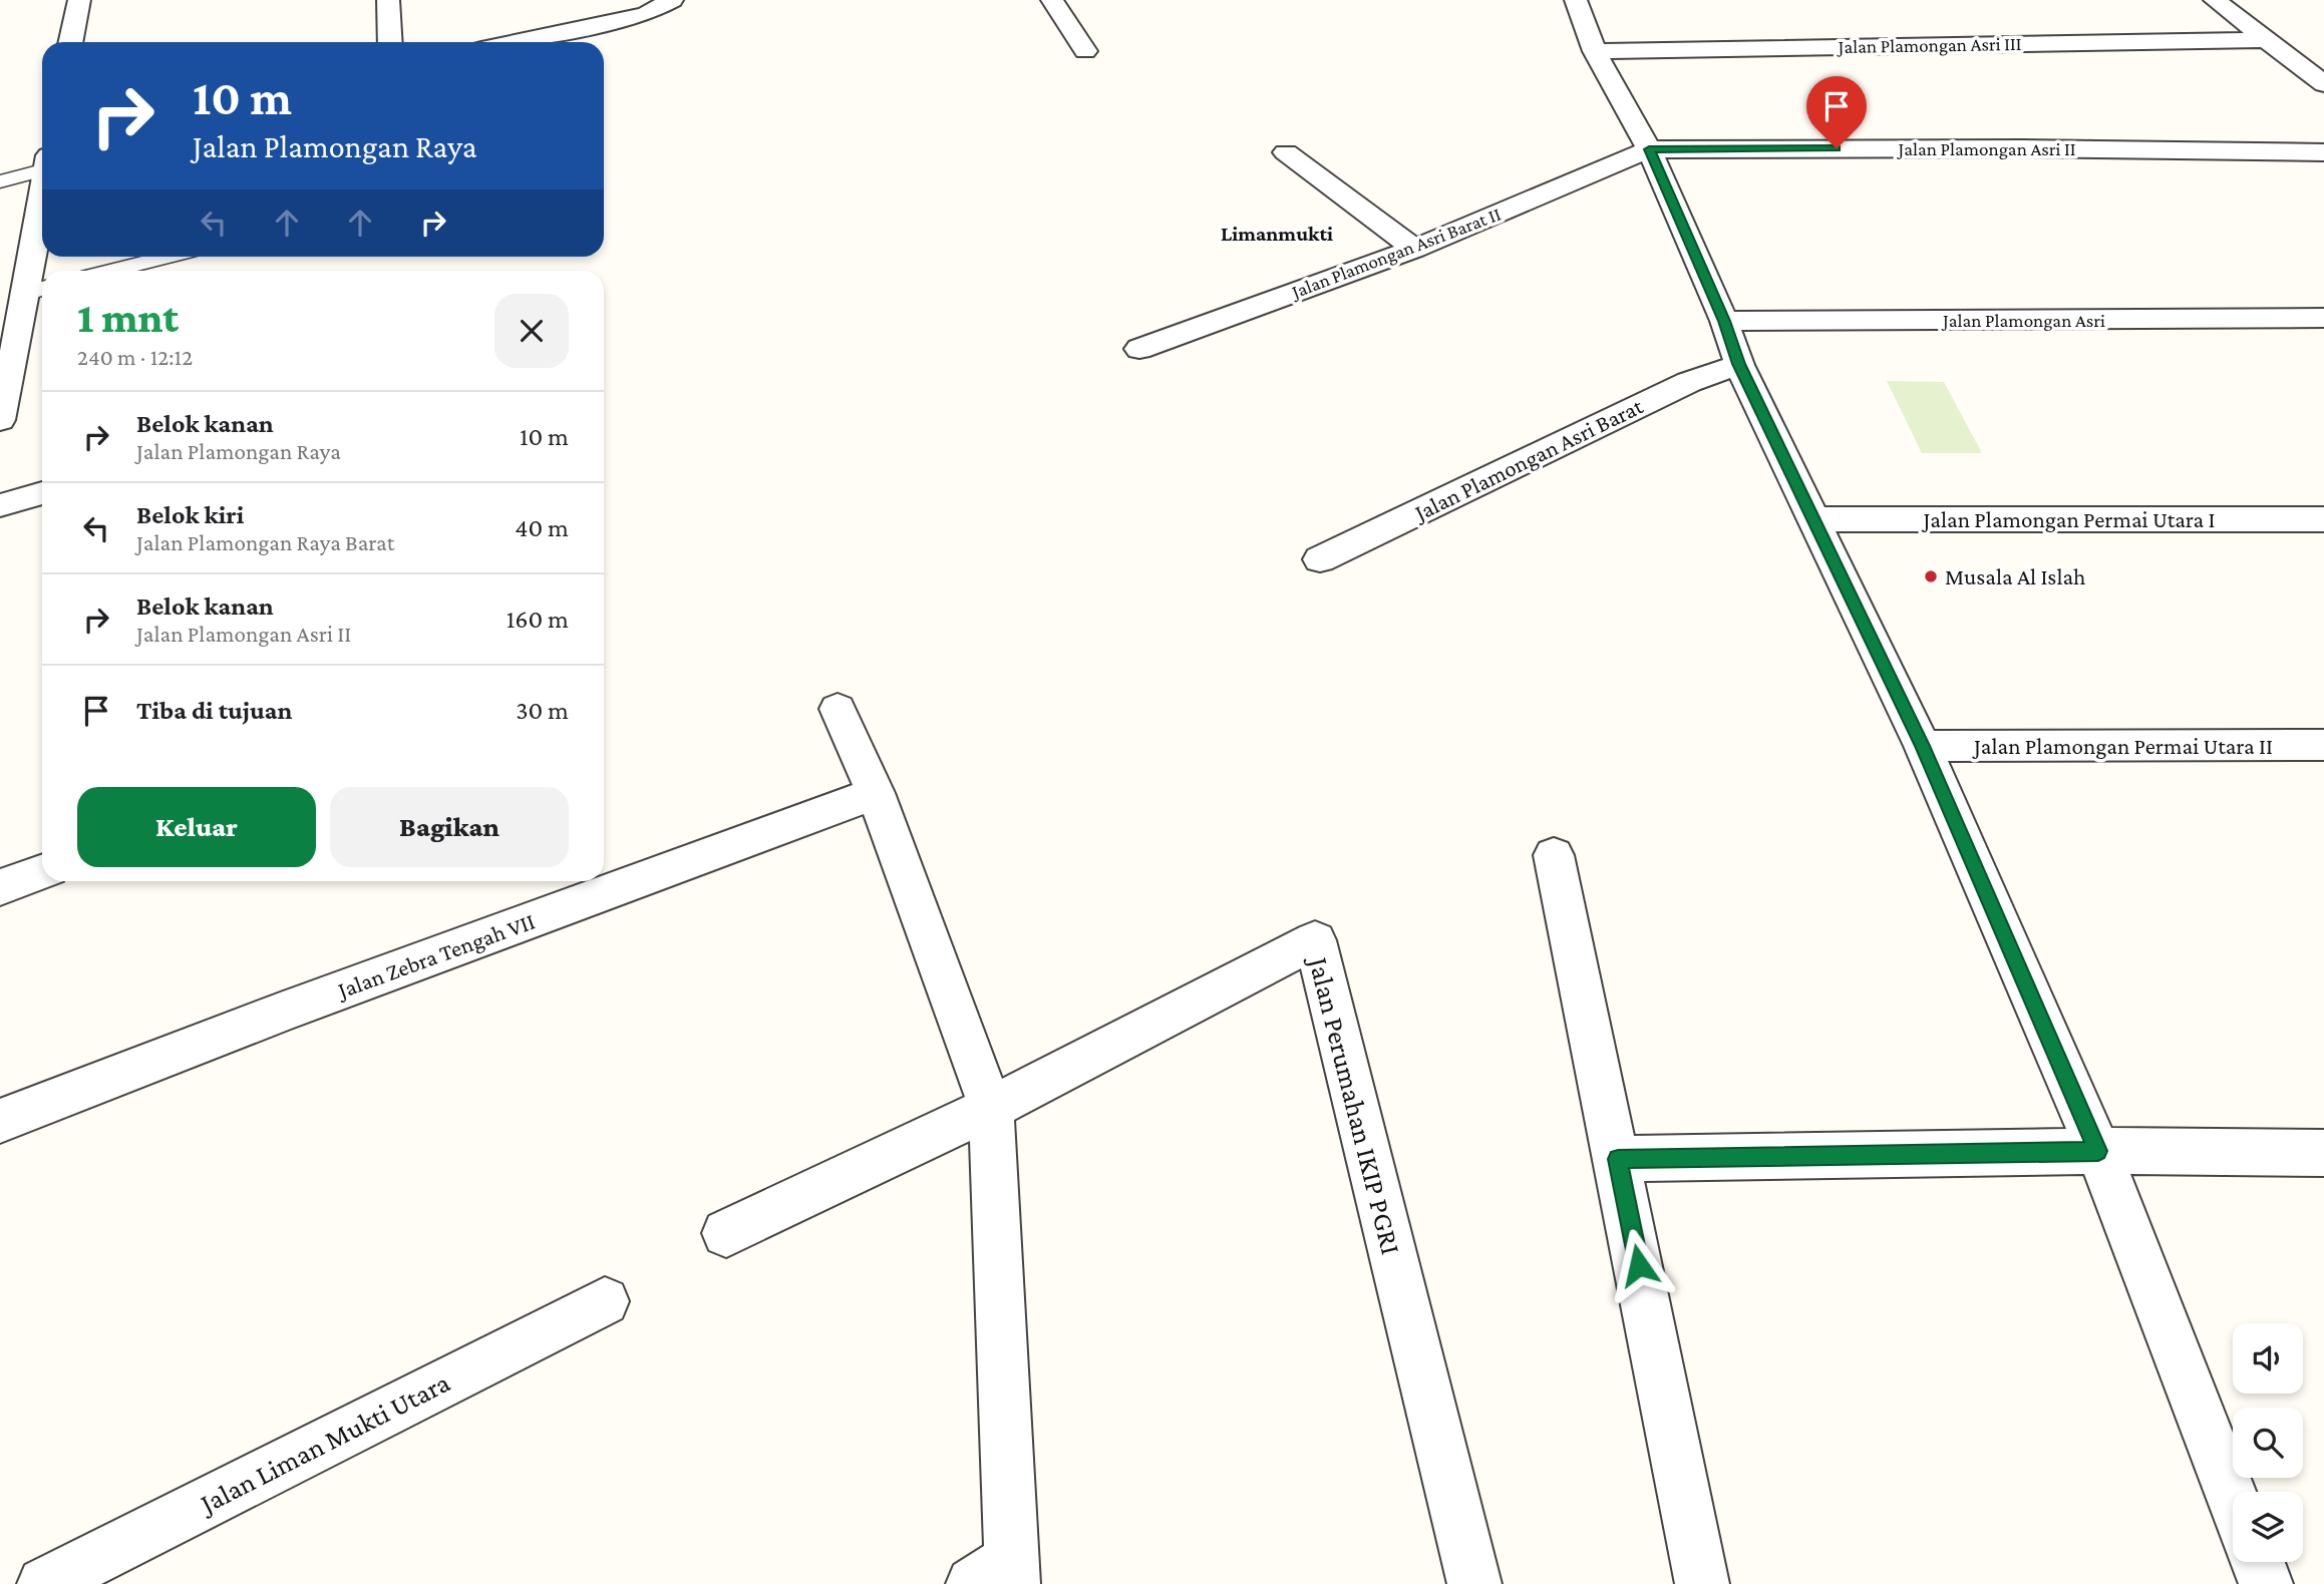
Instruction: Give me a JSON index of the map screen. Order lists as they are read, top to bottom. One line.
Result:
{"streets":{"street":["Jalan Plamongan Asri III","Jalan Plamongan Asri II","Jalan Plamongan Asri Barat II","Jalan Plamongan Asri","Jalan Plamongan Asri Barat","Jalan Plamongan Permai Utara I","Jalan Plamongan Permai Utara II","Jalan Zebra Tengah VII","Jalan Perumahan IKIP PGRI","Jalan Liman Mukti Utara"]},"crossings":[["Jalan Plamongan Asri II","Jalan Plamongan Asri Barat II"]],"districts":["Limanmukti"],"places":["Musala Al Islah"],"page":{"turn":["10 m","Jalan Plamongan Raya"],"heading":["1 mnt","240 m · 12:12"],"list":[{"name":"Belok kanan","note":"Jalan Plamongan Raya","value":"10 m"},{"name":"Belok kiri","note":"Jalan Plamongan Raya Barat","value":"40 m"},{"name":"Belok kanan","note":"Jalan Plamongan Asri II","value":"160 m"},{"name":"Tiba di tujuan","value":"30 m"}],"buttons":["Keluar","Bagikan"]}}
